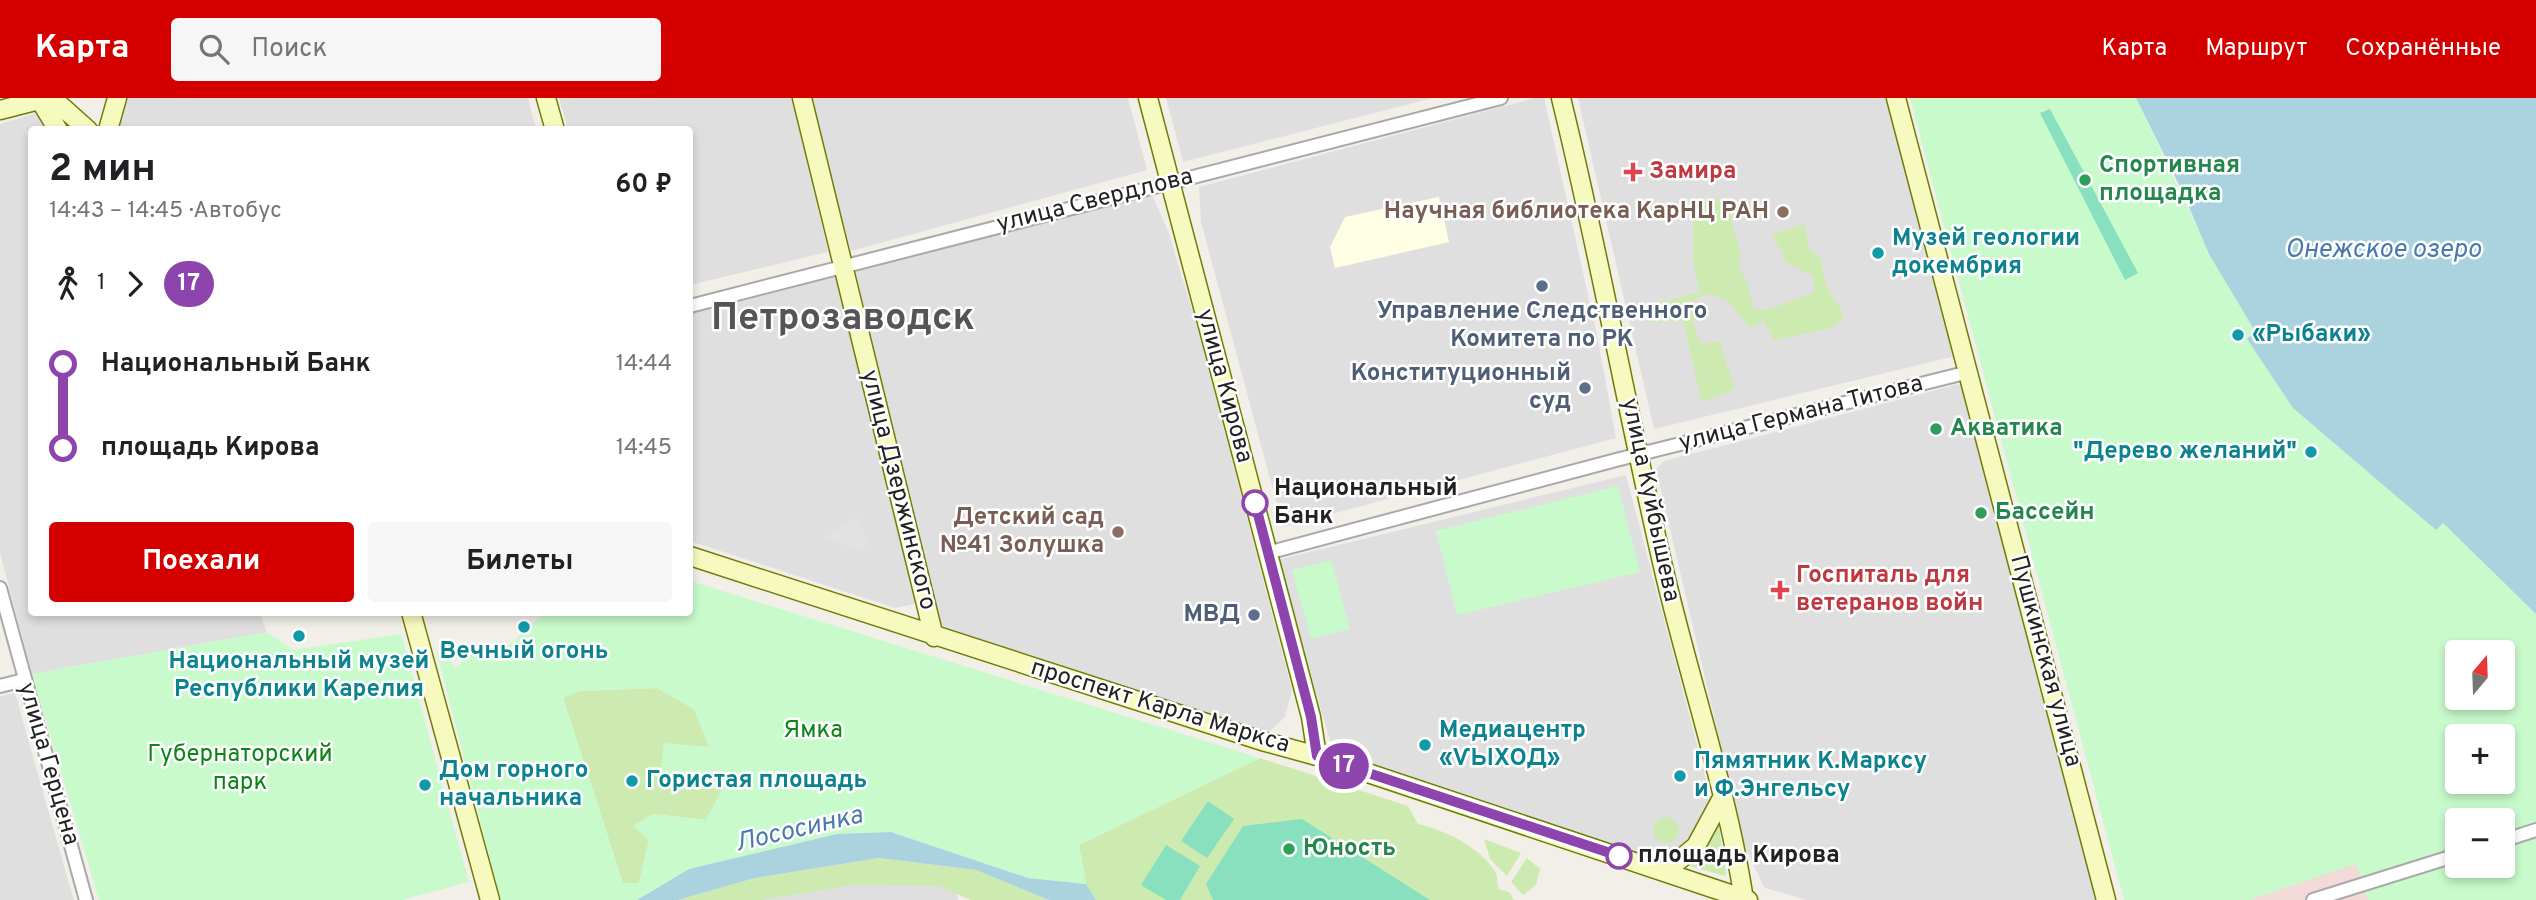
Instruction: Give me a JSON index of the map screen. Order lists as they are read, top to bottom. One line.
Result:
{"streets":{"main road":["улица Кирова","улица Дзержинского","улица Куйбышева","Пушкинская улица","проспект Карла Маркса"],"street":["улица Свердлова","улица Германа Титова","улица Герцена"]},"crossings":[["улица Свердлова","улица Кирова"],["улица Свердлова","улица Дзержинского"],["улица Кирова","улица Германа Титова"],["улица Кирова","проспект Карла Маркса"],["улица Германа Титова","улица Куйбышева"],["улица Германа Титова","Пушкинская улица"],["улица Дзержинского","проспект Карла Маркса"],["улица Куйбышева","проспект Карла Маркса"]],"districts":["Петрозаводск"],"water":["Онежское озеро","Лососинка"],"parks":["Ямка","Губернаторский парк"],"places":{"health":["Замира","Госпиталь для ветеранов войн"],"other":["Спортивная площадка","Научная библиотека КарНЦ РАН","Музей геологии докембрия","Управление Следственного Комитета по РК","«Рыбаки»","Конституционный суд","Акватика","\"Дерево желаний\"","Национальный Банк","Бассейн","Детский сад №41 Золушка","МВД","Вечный огонь","Национальный музей Республики Карелия","Медиацентр «ѴЫХОД»","Пямятник К.Марксу и Ф.Энгельсу","Гористая площадь","Дом горного начальника","Юность","площадь Кирова"]},"lines":["bus line 17"],"north":"top","page":{"header":"Карта","search":"Поиск","nav":["Карта","Маршрут","Сохранённые"],"on_map":"17","heading":["2 мин","14:43 – 14:45 · Автобус","60 ₽"],"legs":["1","17"],"list":[{"name":"Национальный Банк","value":"14:44"},{"name":"площадь Кирова","value":"14:45"}],"buttons":["Поехали","Билеты"],"map_buttons":["+","−"]}}
